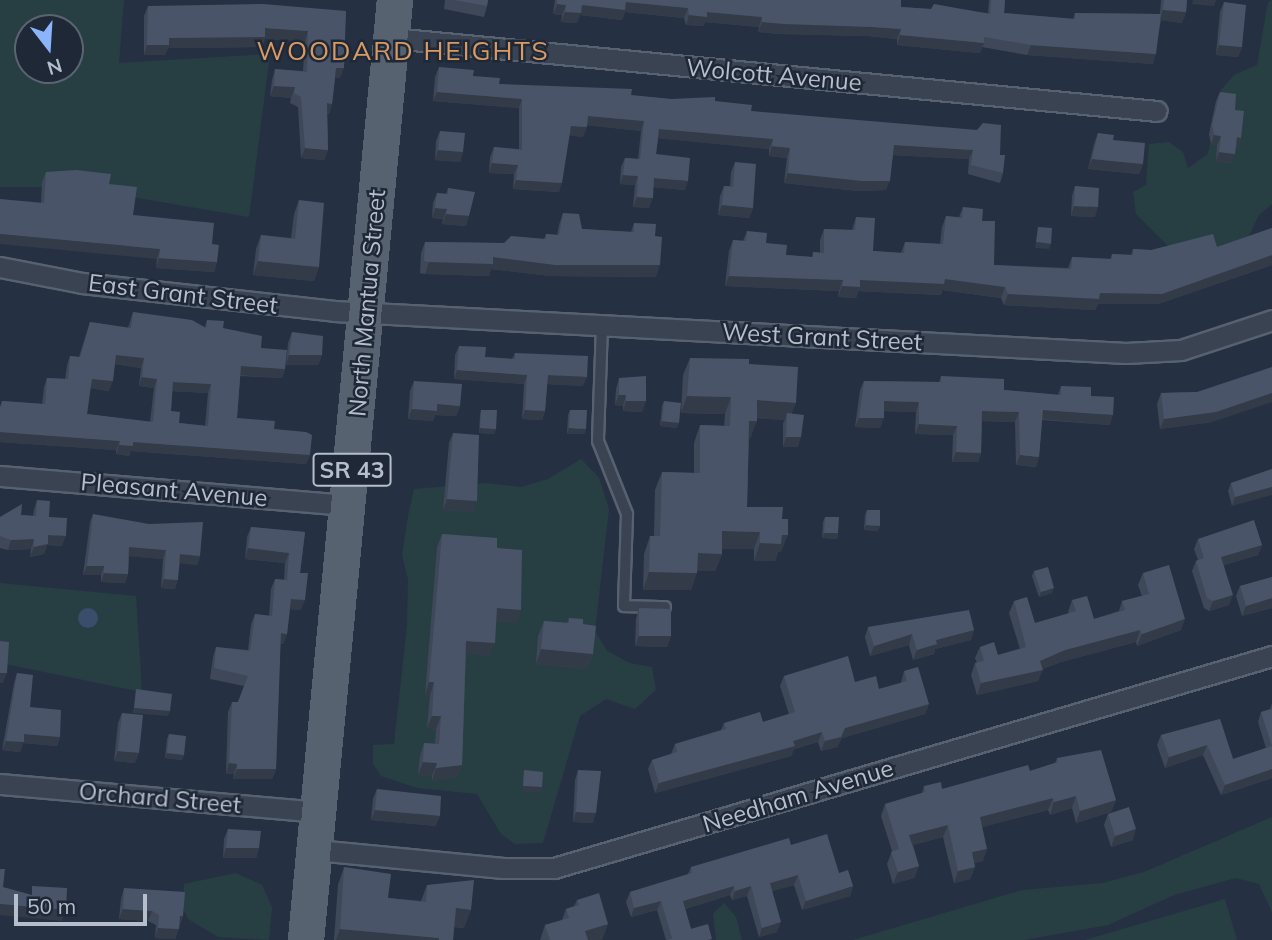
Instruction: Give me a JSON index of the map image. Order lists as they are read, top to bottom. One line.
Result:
{"streets":{"main road":["North Mantua Street","SR 43"],"street":["Wolcott Avenue","East Grant Street","West Grant Street","Pleasant Avenue","Needham Avenue","Orchard Street"]},"crossings":[["Wolcott Avenue","North Mantua Street"],["East Grant Street","North Mantua Street"],["East Grant Street","West Grant Street"],["North Mantua Street","West Grant Street"],["North Mantua Street","Pleasant Avenue"],["North Mantua Street","Needham Avenue"],["North Mantua Street","Orchard Street"]],"districts":["WOODARD HEIGHTS"],"scale_bar":"50 m","north":"bottom"}
